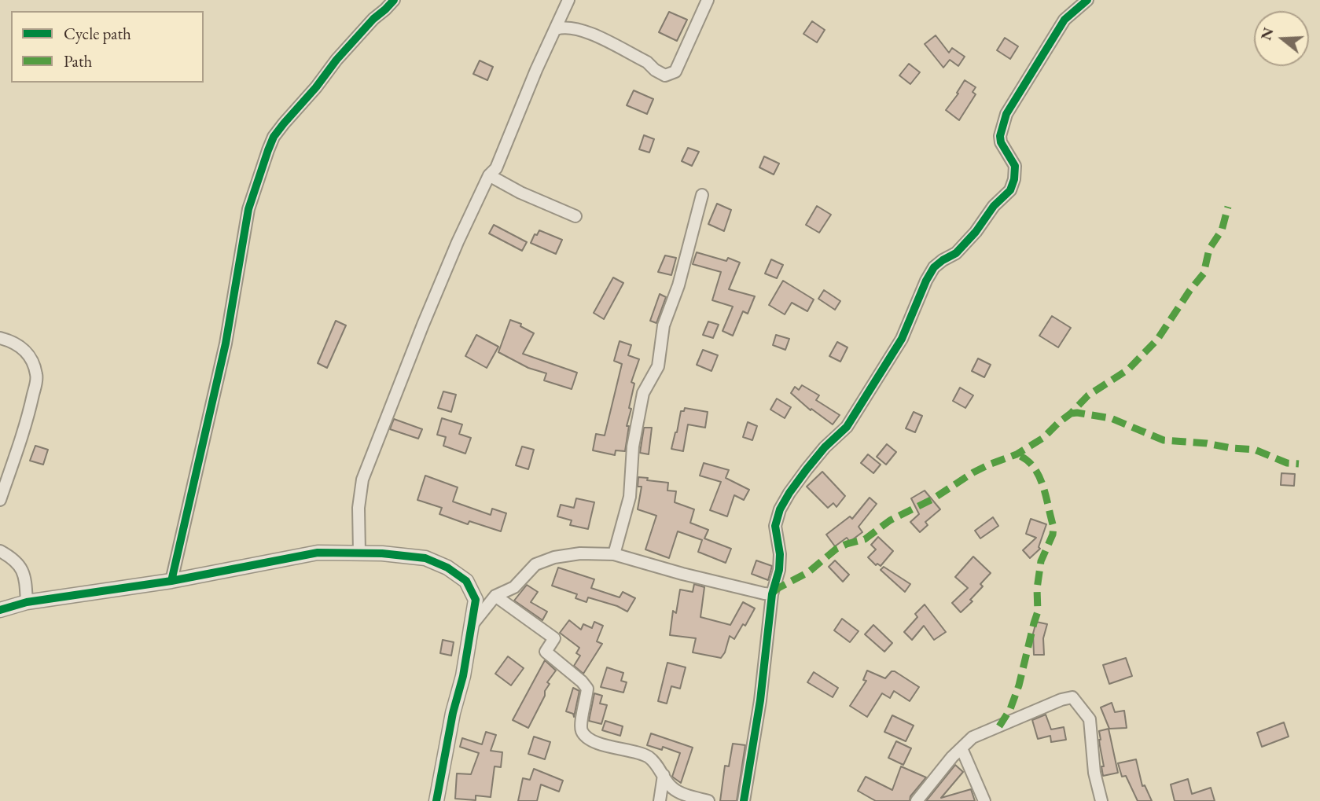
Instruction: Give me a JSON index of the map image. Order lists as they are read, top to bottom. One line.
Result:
{"legend":["Cycle path","Path"],"north":"left"}
